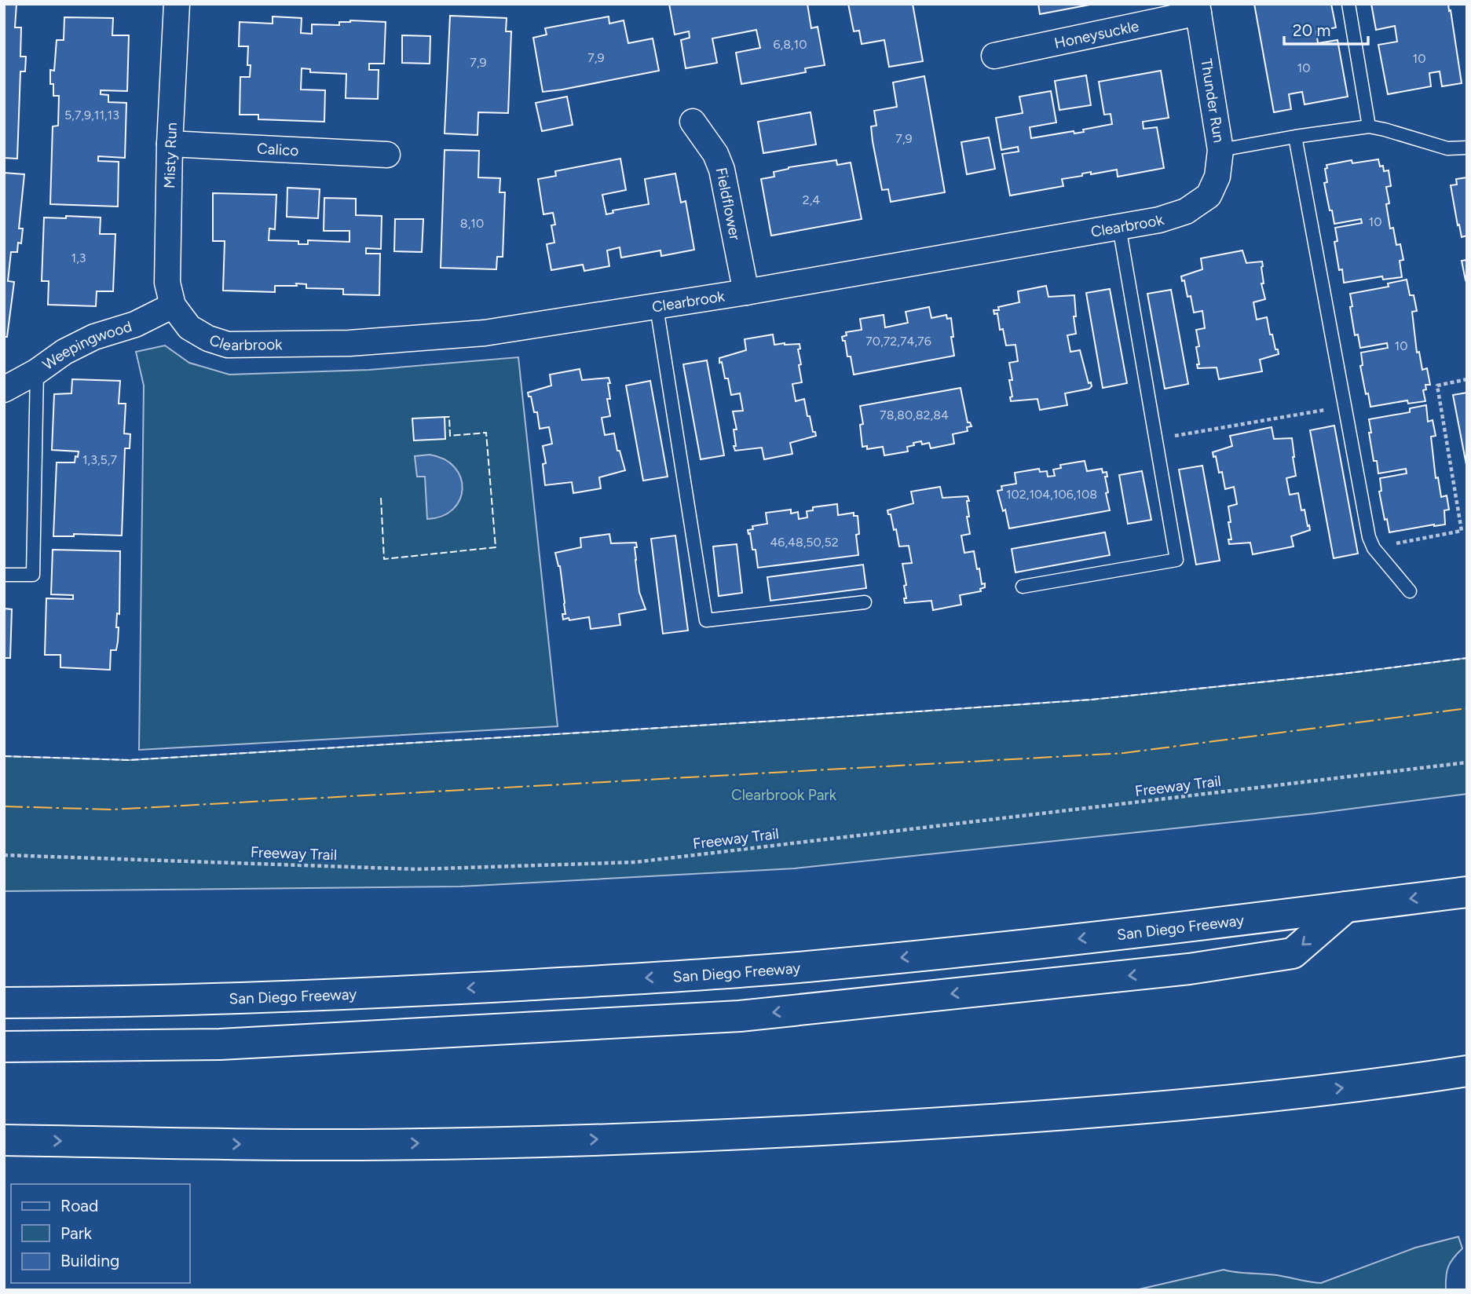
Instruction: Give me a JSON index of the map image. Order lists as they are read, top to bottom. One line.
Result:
{"streets":{"highway":["San Diego Freeway"],"street":["Honeysuckle","Thunder Run","Calico","Misty Run","Fieldflower","Clearbrook","Weepingwood"],"path":["Freeway Trail"]},"crossings":[["Honeysuckle","Thunder Run"],["Thunder Run","Clearbrook"],["Calico","Misty Run"],["Misty Run","Clearbrook"],["Misty Run","Weepingwood"],["Fieldflower","Clearbrook"],["Clearbrook","Weepingwood"]],"parks":["Clearbrook Park"],"house_numbers":["6,8,10","7,9","10","7,9","10","5,7,9,11,13","7,9","2,4","10","8,10","1,3","70,72,74,76","10","78,80,82,84","1,3,5,7","102,104,106,108","46,48,50,52"],"legend":["Road","Park","Building"],"scale_bar":"20 m"}
